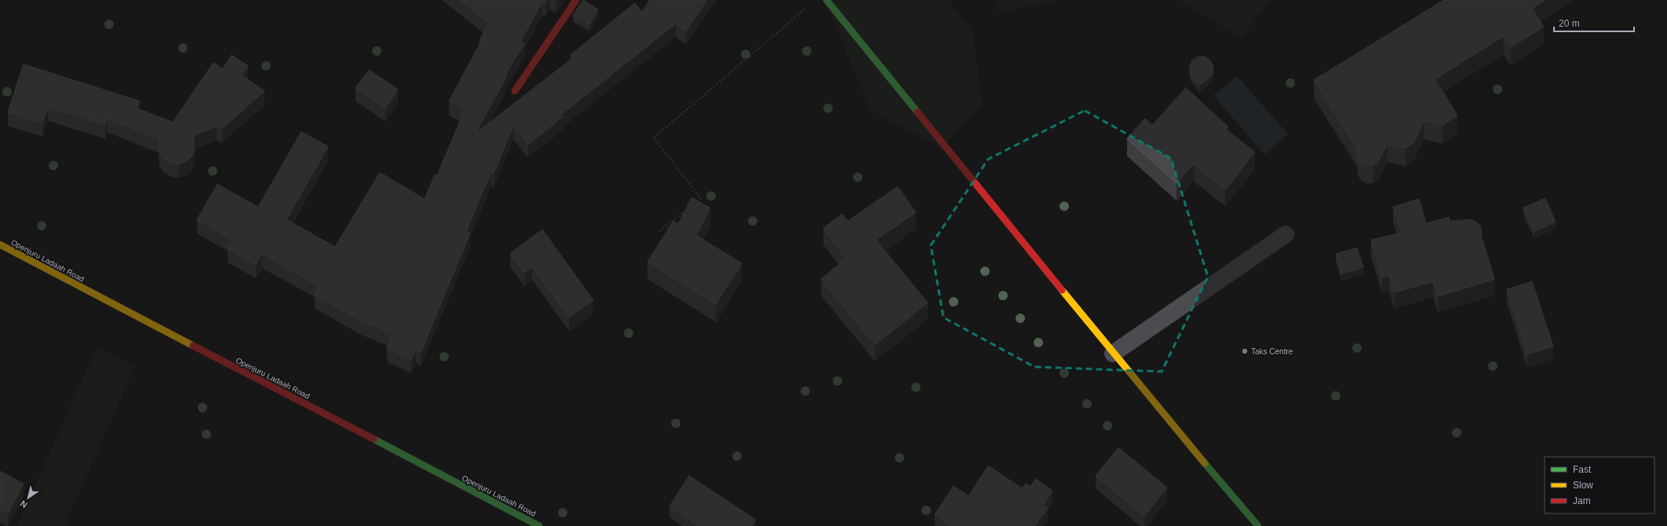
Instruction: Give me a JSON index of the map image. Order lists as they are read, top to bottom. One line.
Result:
{"streets":{"street":["Openjuru Ladaah Road"]},"places":["Taks Centre"],"legend":["Fast","Slow","Jam"],"scale_bar":"20 m","north":"bottom left"}
